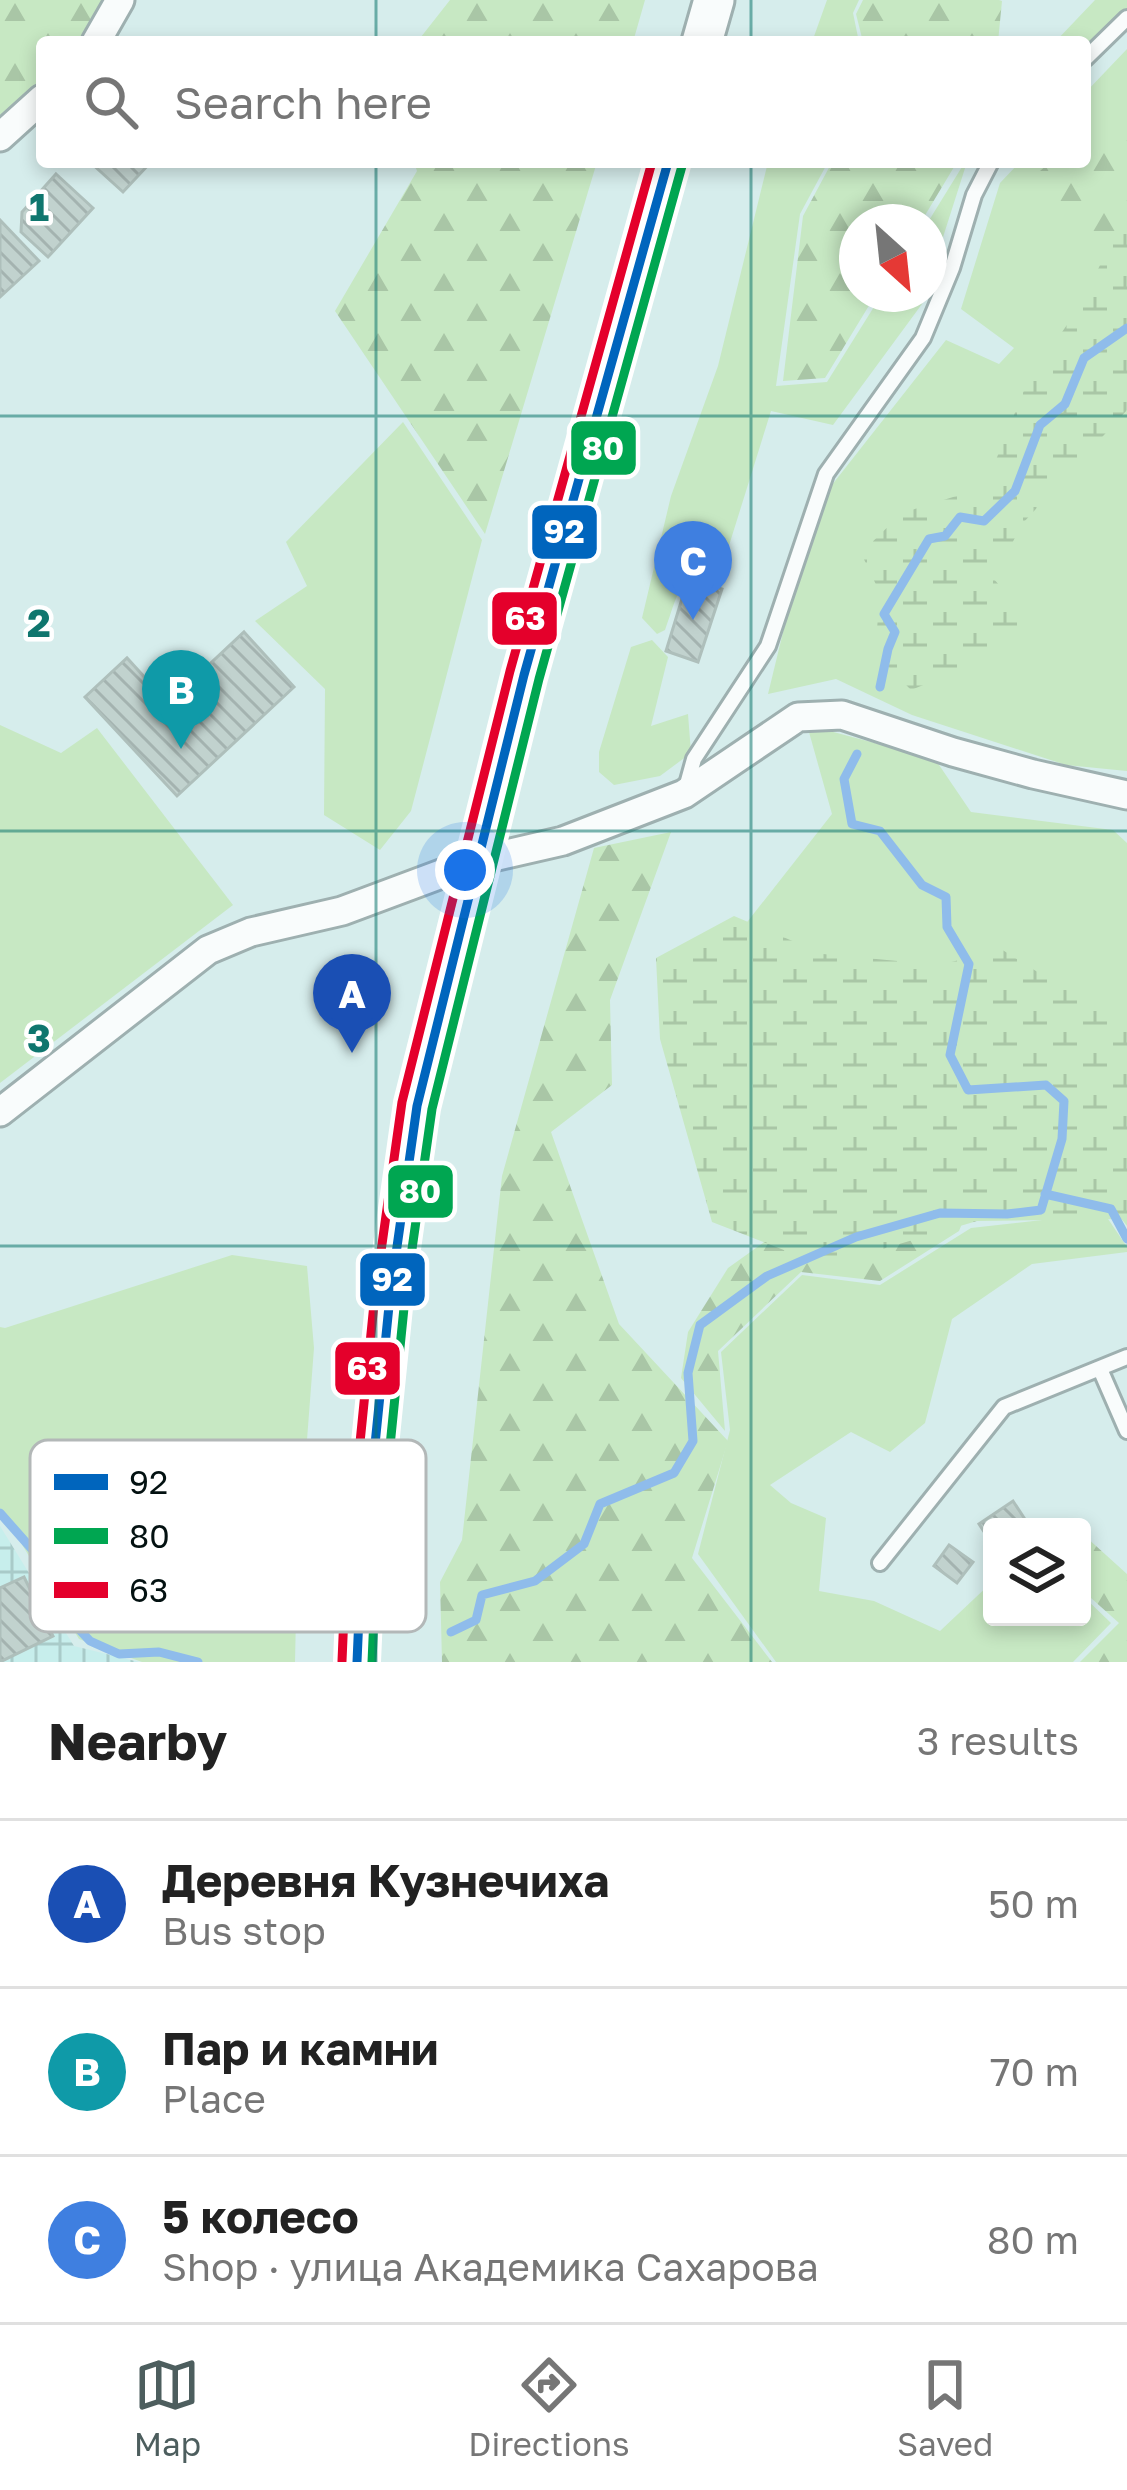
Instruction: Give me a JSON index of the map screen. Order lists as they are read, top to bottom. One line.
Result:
{"lines":["transit line 92","transit line 80","transit line 63"],"legend":["92","80","63"],"north":"bottom right","page":{"search":"Search here","pins":["C","B","A"],"heading":["Nearby","3 results"],"list":[{"mark":"A","name":"Деревня Кузнечиха","note":"Bus stop","value":"50 m"},{"mark":"B","name":"Пар и камни","note":"Place","value":"70 m"},{"mark":"C","name":"5 колесо","note":"Shop · улица Академика Сахарова","value":"80 m"}],"nav":["Map","Directions","Saved"]},"grid":{"rows":["1","2","3"]}}
